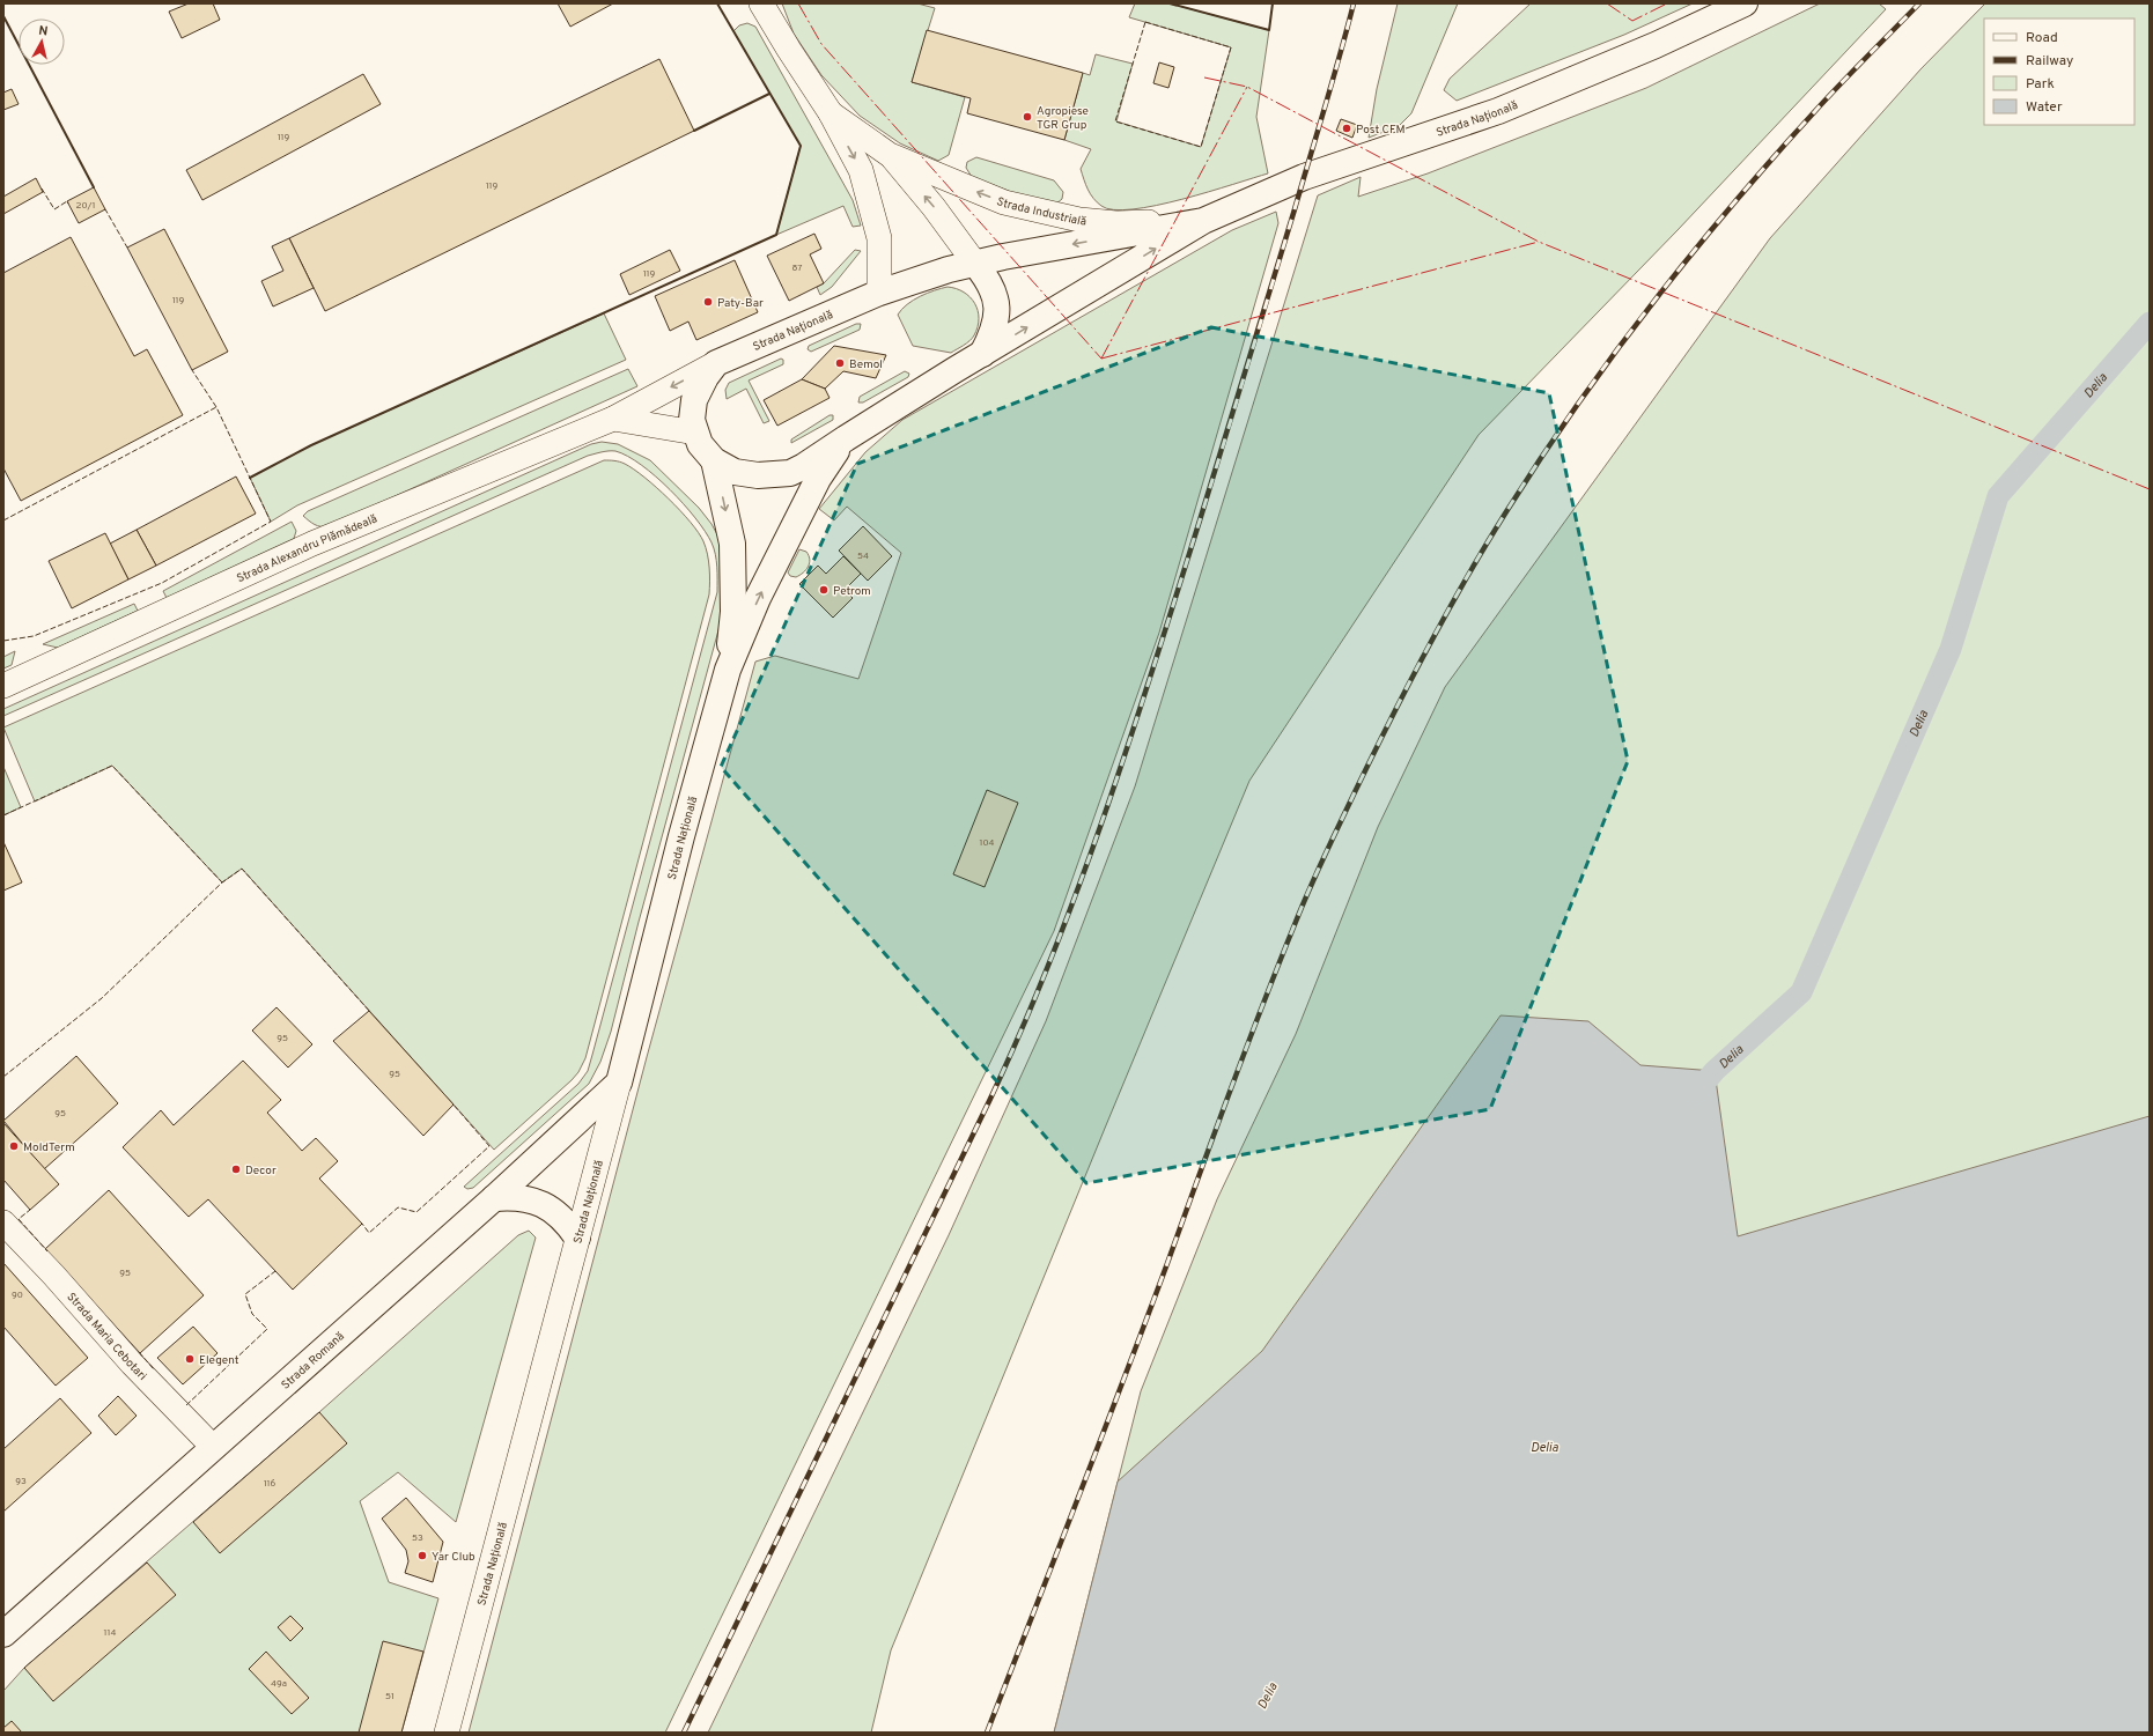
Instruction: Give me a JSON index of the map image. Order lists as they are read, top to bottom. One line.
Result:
{"streets":{"main road":["Strada Națională","Strada Romană"],"street":["Strada Industrială","Strada Alexandru Plămădeală","Strada Maria Cebotari"]},"crossings":[["Strada Națională","Strada Industrială"],["Strada Națională","Strada Alexandru Plămădeală"],["Strada Națională","Strada Romană"],["Strada Maria Cebotari","Strada Romană"]],"water":["Delia"],"places":["Agropiese TGR Grup","Post CFM","Paty-Bar","Bemol","Petrom","MoldTerm","Decor","Elegent","Yar Club"],"house_numbers":["119","119","20/1","87","119","119","54","104","95","95","95","95","90","93","116","53","114","49a","51"],"legend":["Road","Railway","Park","Water"],"north":"top"}
